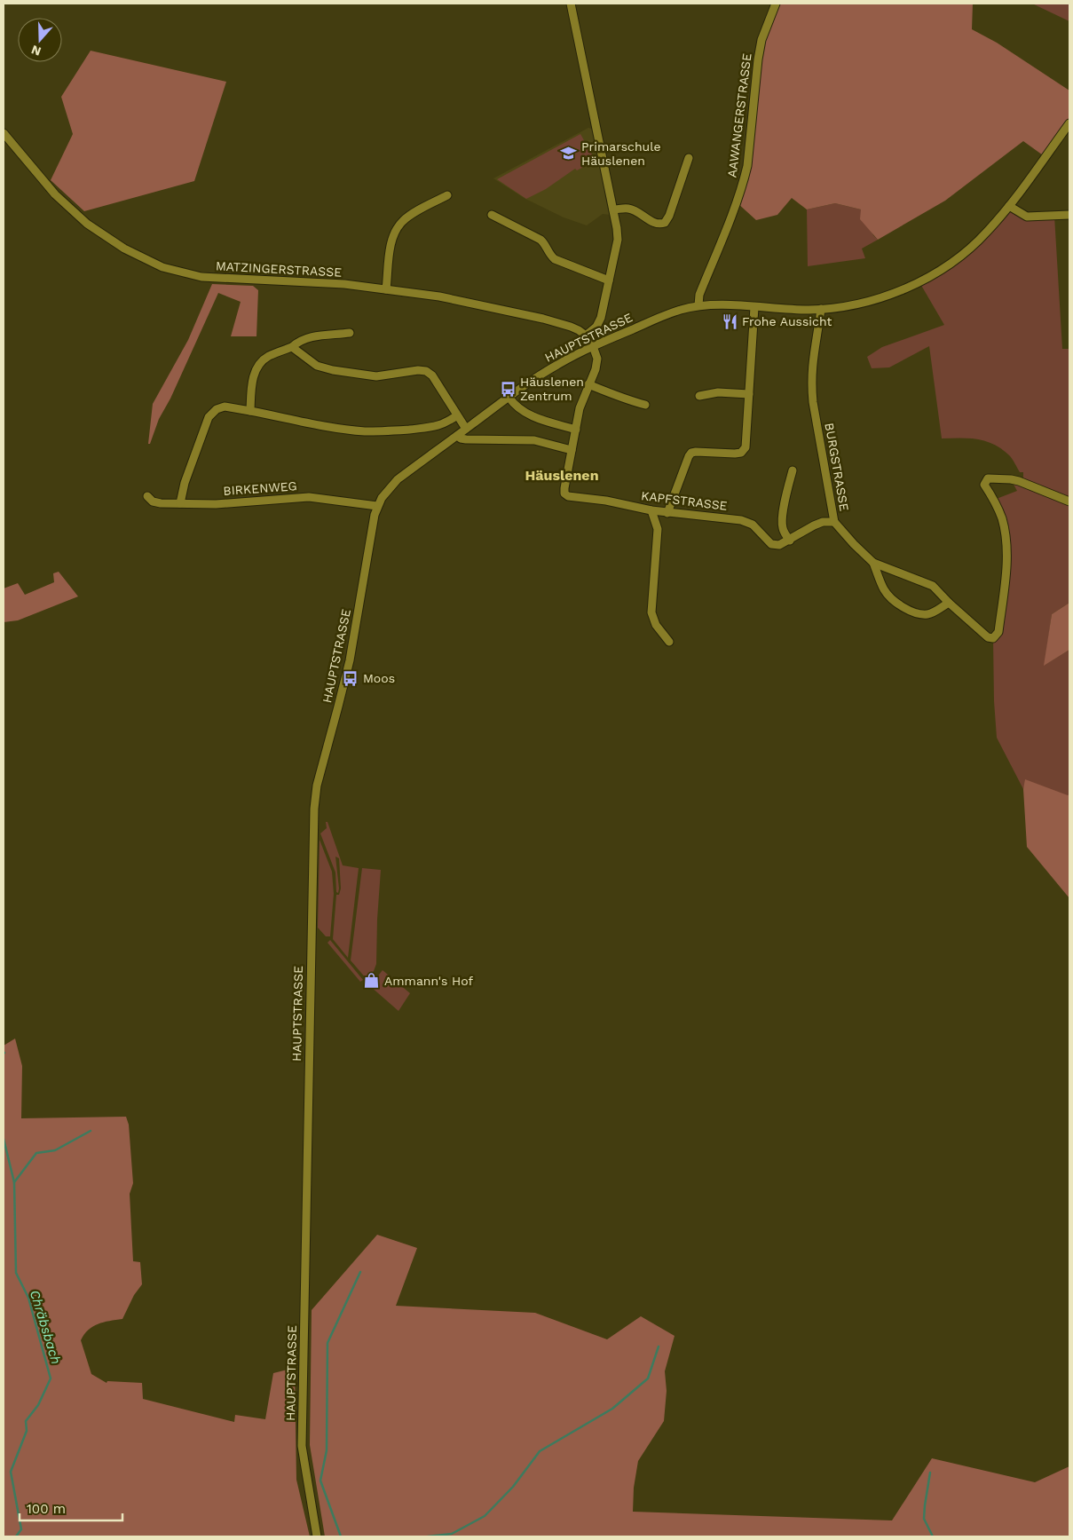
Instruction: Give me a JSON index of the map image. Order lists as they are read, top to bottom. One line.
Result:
{"streets":{"street":["AAWANGERSTRASSE","MATZINGERSTRASSE","HAUPTSTRASSE","BURGSTRASSE","BIRKENWEG","KAPFSTRASSE"]},"crossings":[["AAWANGERSTRASSE","HAUPTSTRASSE"],["MATZINGERSTRASSE","HAUPTSTRASSE"],["HAUPTSTRASSE","BURGSTRASSE"],["HAUPTSTRASSE","BIRKENWEG"],["BURGSTRASSE","KAPFSTRASSE"]],"districts":["Häuslenen"],"water":["Chräbsbach"],"places":{"school or university":["Primarschule Häuslenen"],"restaurant":["Frohe Aussicht"],"bus stop":["Häuslenen Zentrum","Moos"],"shop":["Ammann's Hof"]},"scale_bar":"100 m","north":"bottom"}
